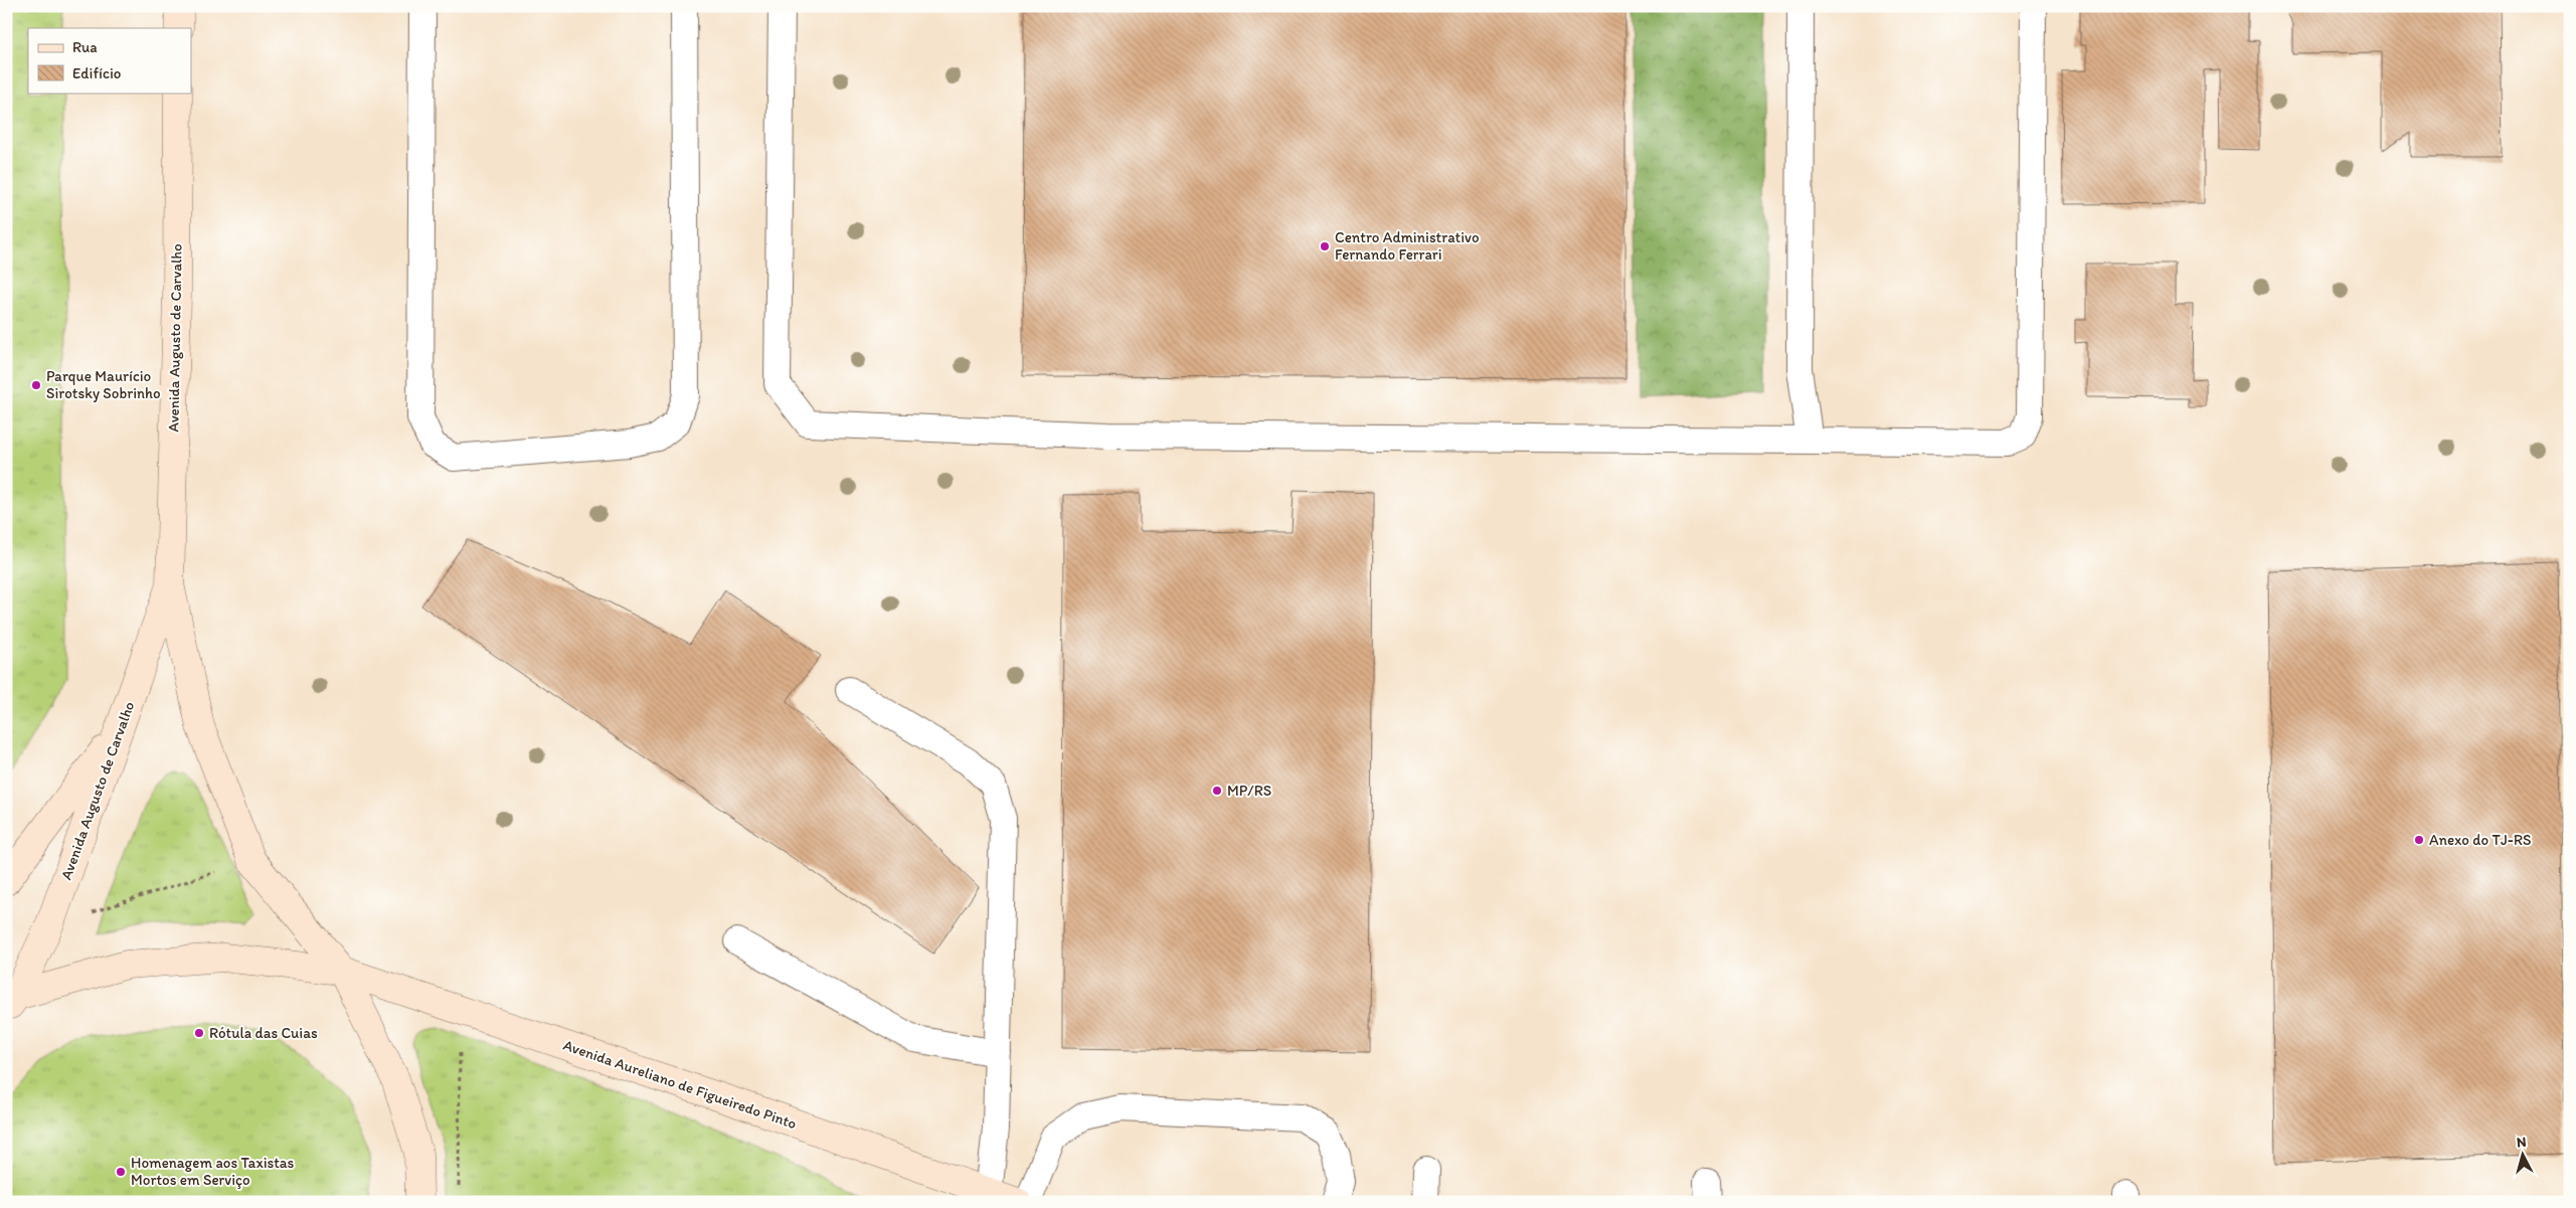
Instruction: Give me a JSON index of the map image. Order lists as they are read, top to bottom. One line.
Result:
{"streets":{"main road":["Avenida Augusto de Carvalho","Avenida Aureliano de Figueiredo Pinto"]},"crossings":[["Avenida Augusto de Carvalho","Avenida Aureliano de Figueiredo Pinto"]],"places":["Centro Administrativo Fernando Ferrari","Parque Maurício Sirotsky Sobrinho","MP/RS","Anexo do TJ-RS","Rótula das Cuias","Homenagem aos Taxistas Mortos em Serviço"],"legend":["Rua","Edifício"],"north":"top"}
